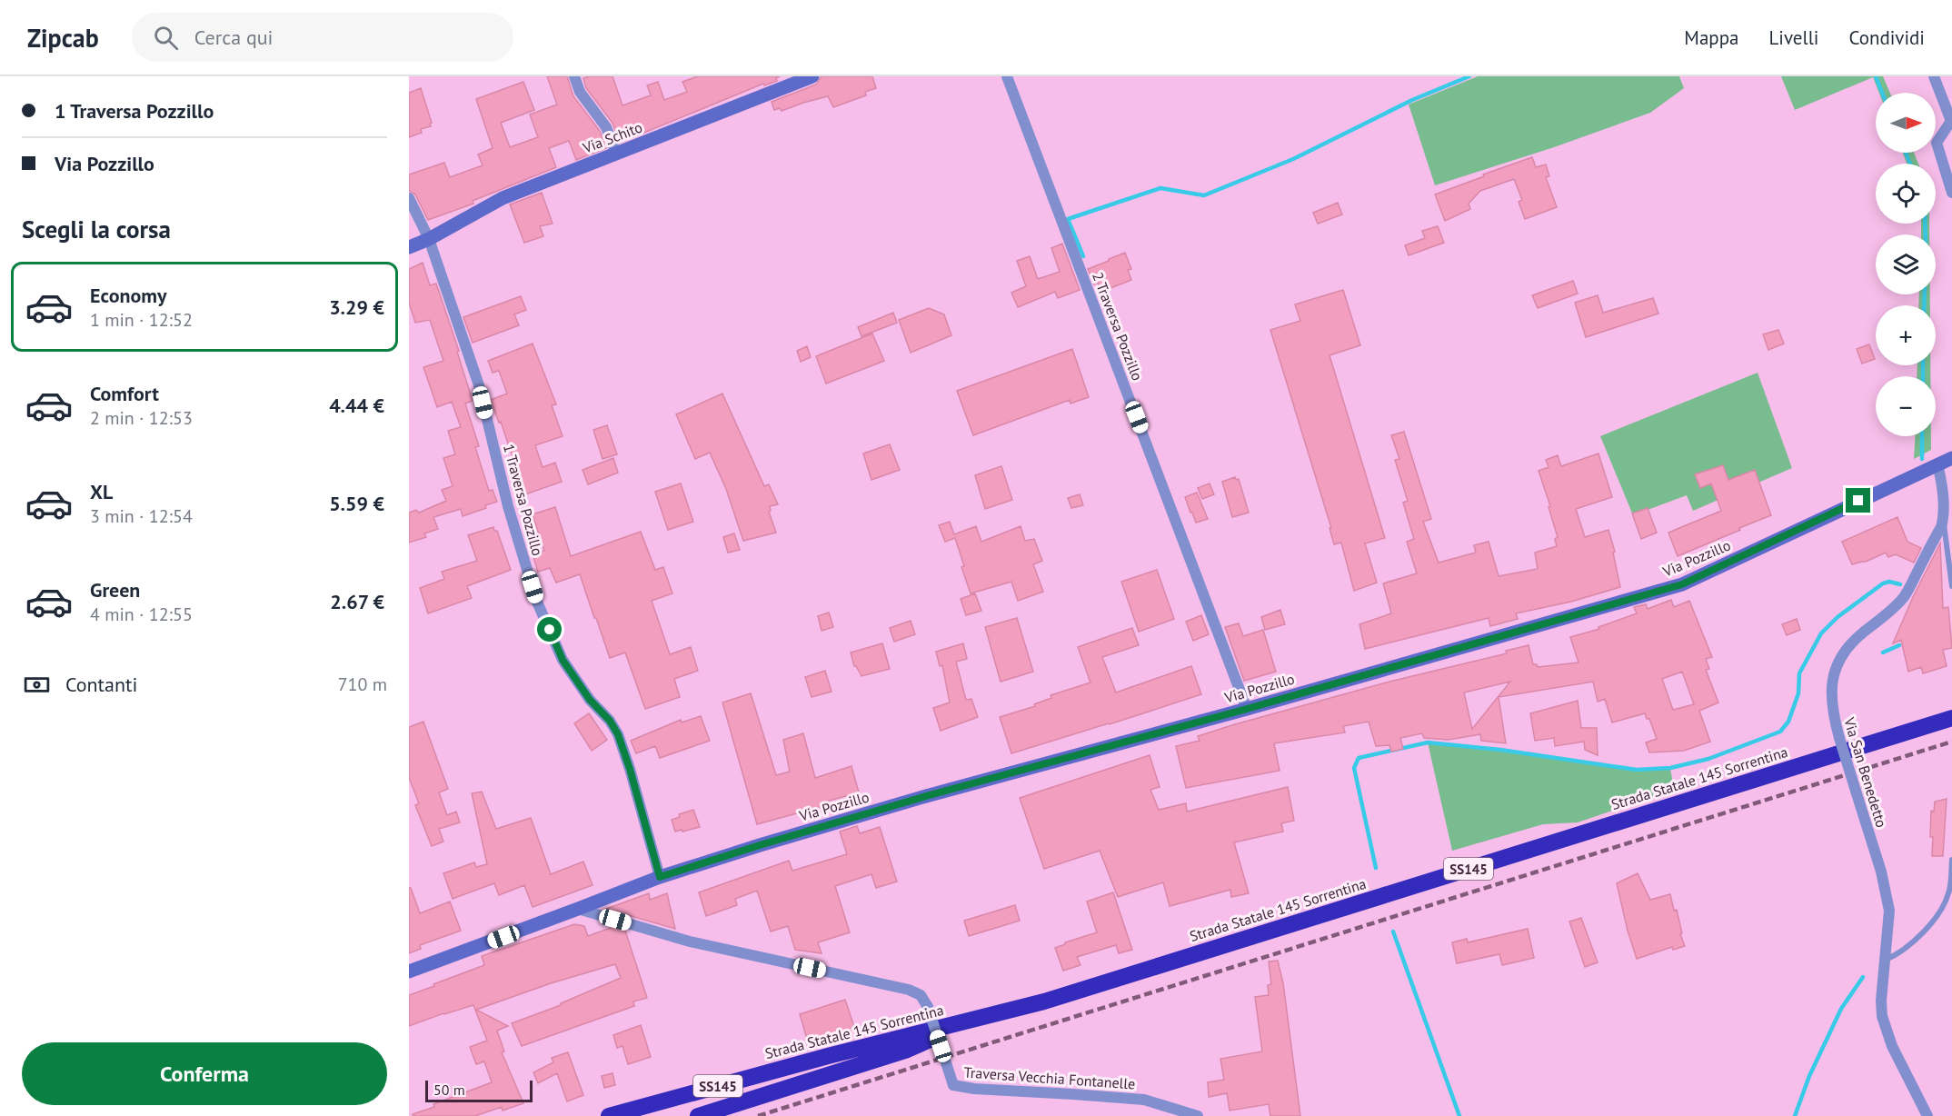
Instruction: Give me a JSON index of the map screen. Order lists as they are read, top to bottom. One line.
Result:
{"streets":{"highway":["Strada Statale 145 Sorrentina","SS145"],"main road":["Via Schito","Via Pozzillo"],"street":["2 Traversa Pozzillo","1 Traversa Pozzillo","Via San Benedetto","Traversa Vecchia Fontanelle"]},"crossings":[["Via Schito","1 Traversa Pozzillo"],["2 Traversa Pozzillo","Via Pozzillo"],["1 Traversa Pozzillo","Via Pozzillo"],["Via Pozzillo","Via San Benedetto"],["Via Pozzillo","Traversa Vecchia Fontanelle"]],"scale_bar":"50 m","north":"right","page":{"header":"Zipcab","search":"Cerca qui","nav":["Mappa","Livelli","Condividi"],"banner":["1 Traversa Pozzillo","Via Pozzillo"],"map_buttons":["+","−"],"heading":"Scegli la corsa","list":[{"name":"Economy","note":"1 min · 12:52","value":"3.29 €"},{"name":"Comfort","note":"2 min · 12:53","value":"4.44 €"},{"name":"XL","note":"3 min · 12:54","value":"5.59 €"},{"name":"Green","note":"4 min · 12:55","value":"2.67 €"}],"pay":["Contanti","710 m"],"buttons":"Conferma","scale":"50 m"}}
